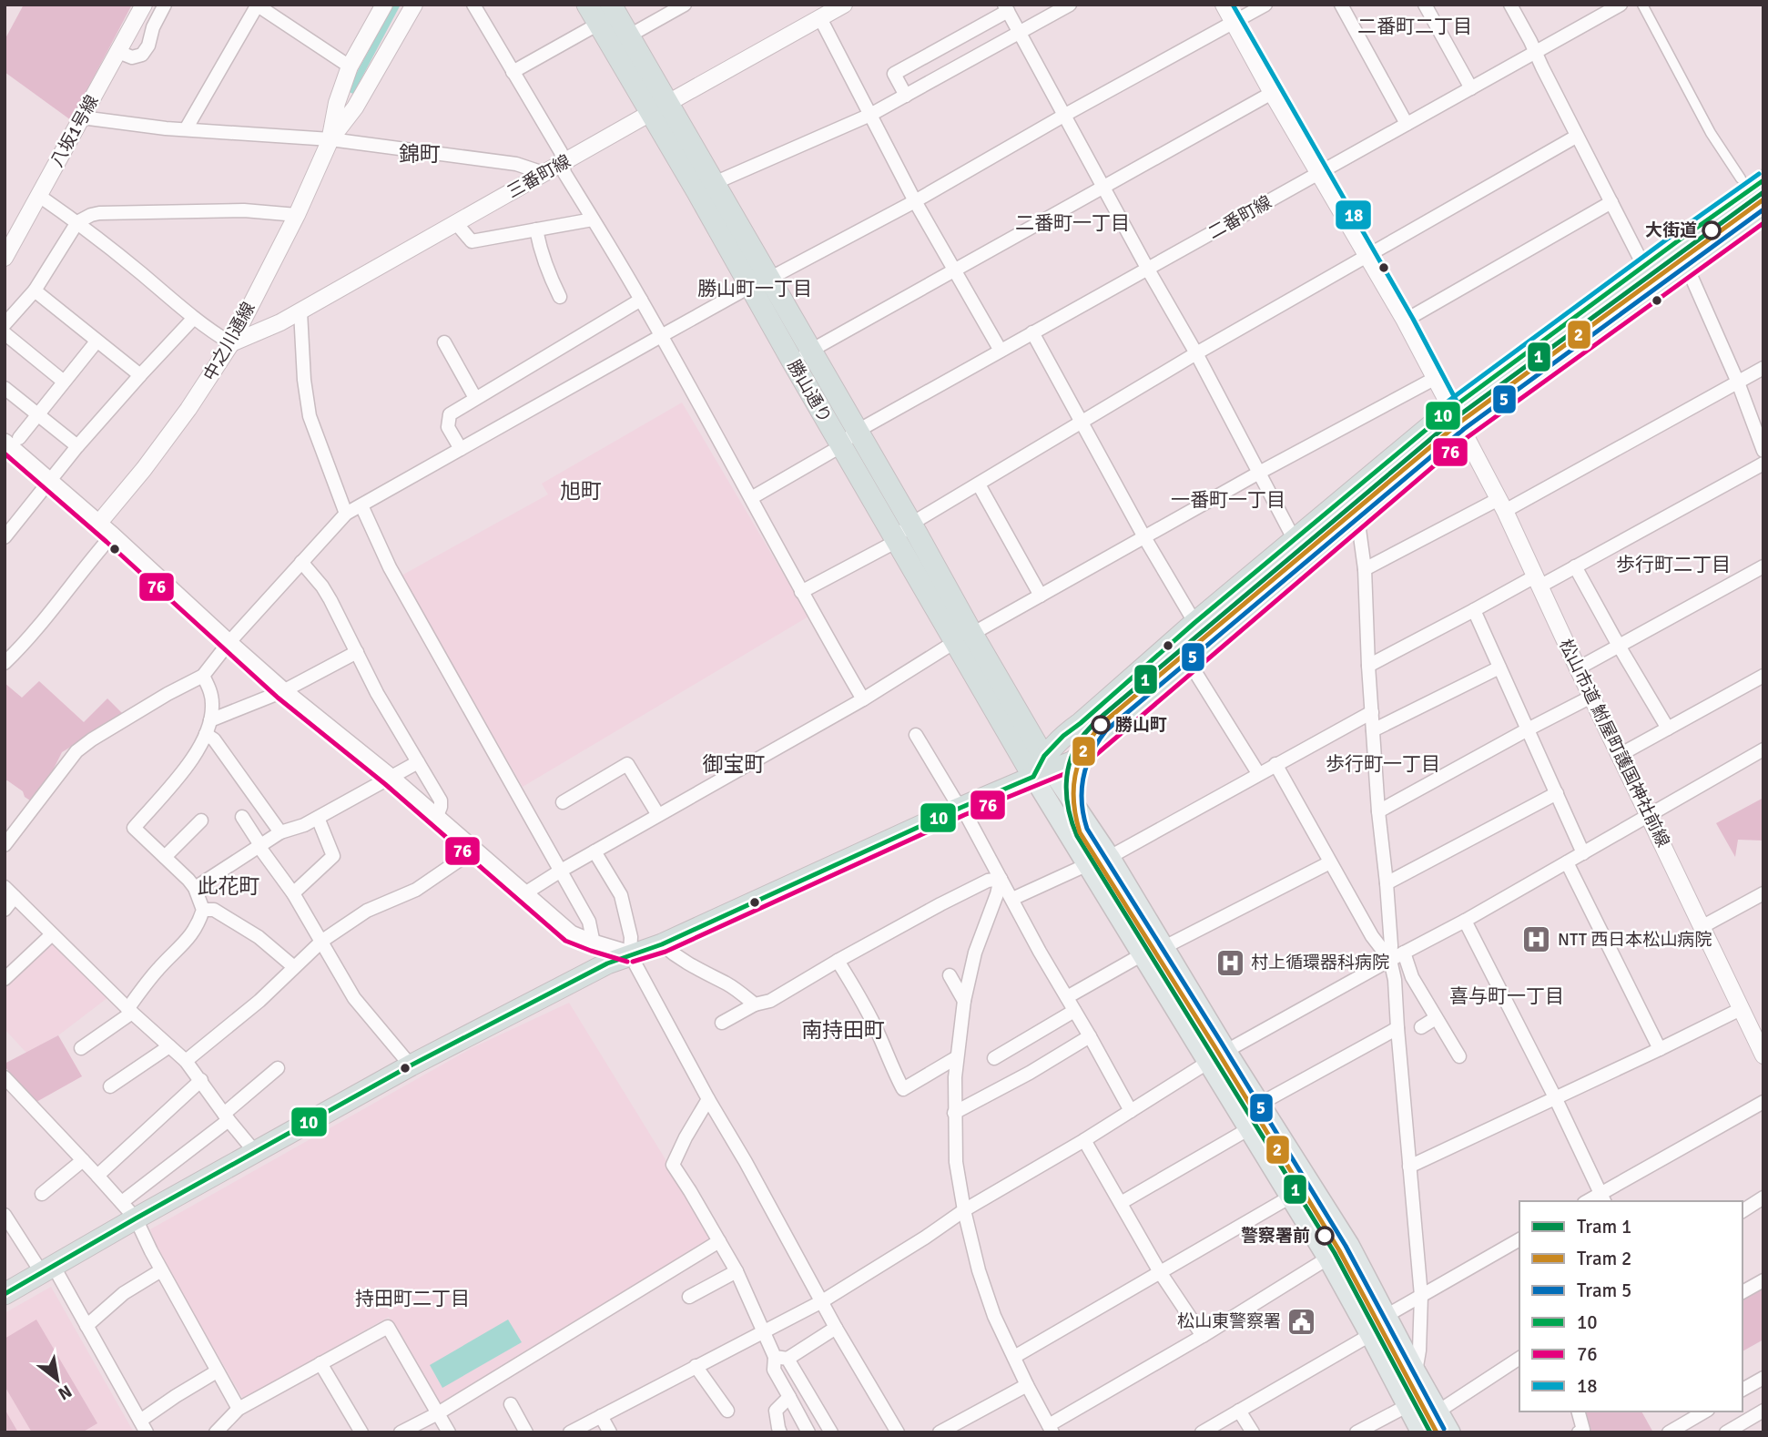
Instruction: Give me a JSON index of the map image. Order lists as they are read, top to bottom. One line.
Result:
{"streets":{"highway":["勝山通り"],"street":["八坂1号線","三番町線","二番町線","中之川通線","松山市道 鮒屋町護国神社前線"]},"crossings":[["三番町線","中之川通線"],["三番町線","勝山通り"],["二番町線","勝山通り"],["二番町線","松山市道 鮒屋町護国神社前線"]],"districts":["二番町二丁目","錦町","二番町一丁目","勝山町一丁目","旭町","一番町一丁目","歩行町二丁目","御宝町","歩行町一丁目","此花町","喜与町一丁目","南持田町","持田町二丁目"],"places":{"other":["大街道","勝山町","警察署前"],"hospital":["NTT 西日本松山病院","村上循環器科病院"],"public building":["松山東警察署"]},"lines":["transit line 18","transit line 10","tram line 1","tram line 2","tram line 5","transit line 76"],"legend":["Tram 1","Tram 2","Tram 5","10","76","18"],"north":"bottom right"}
